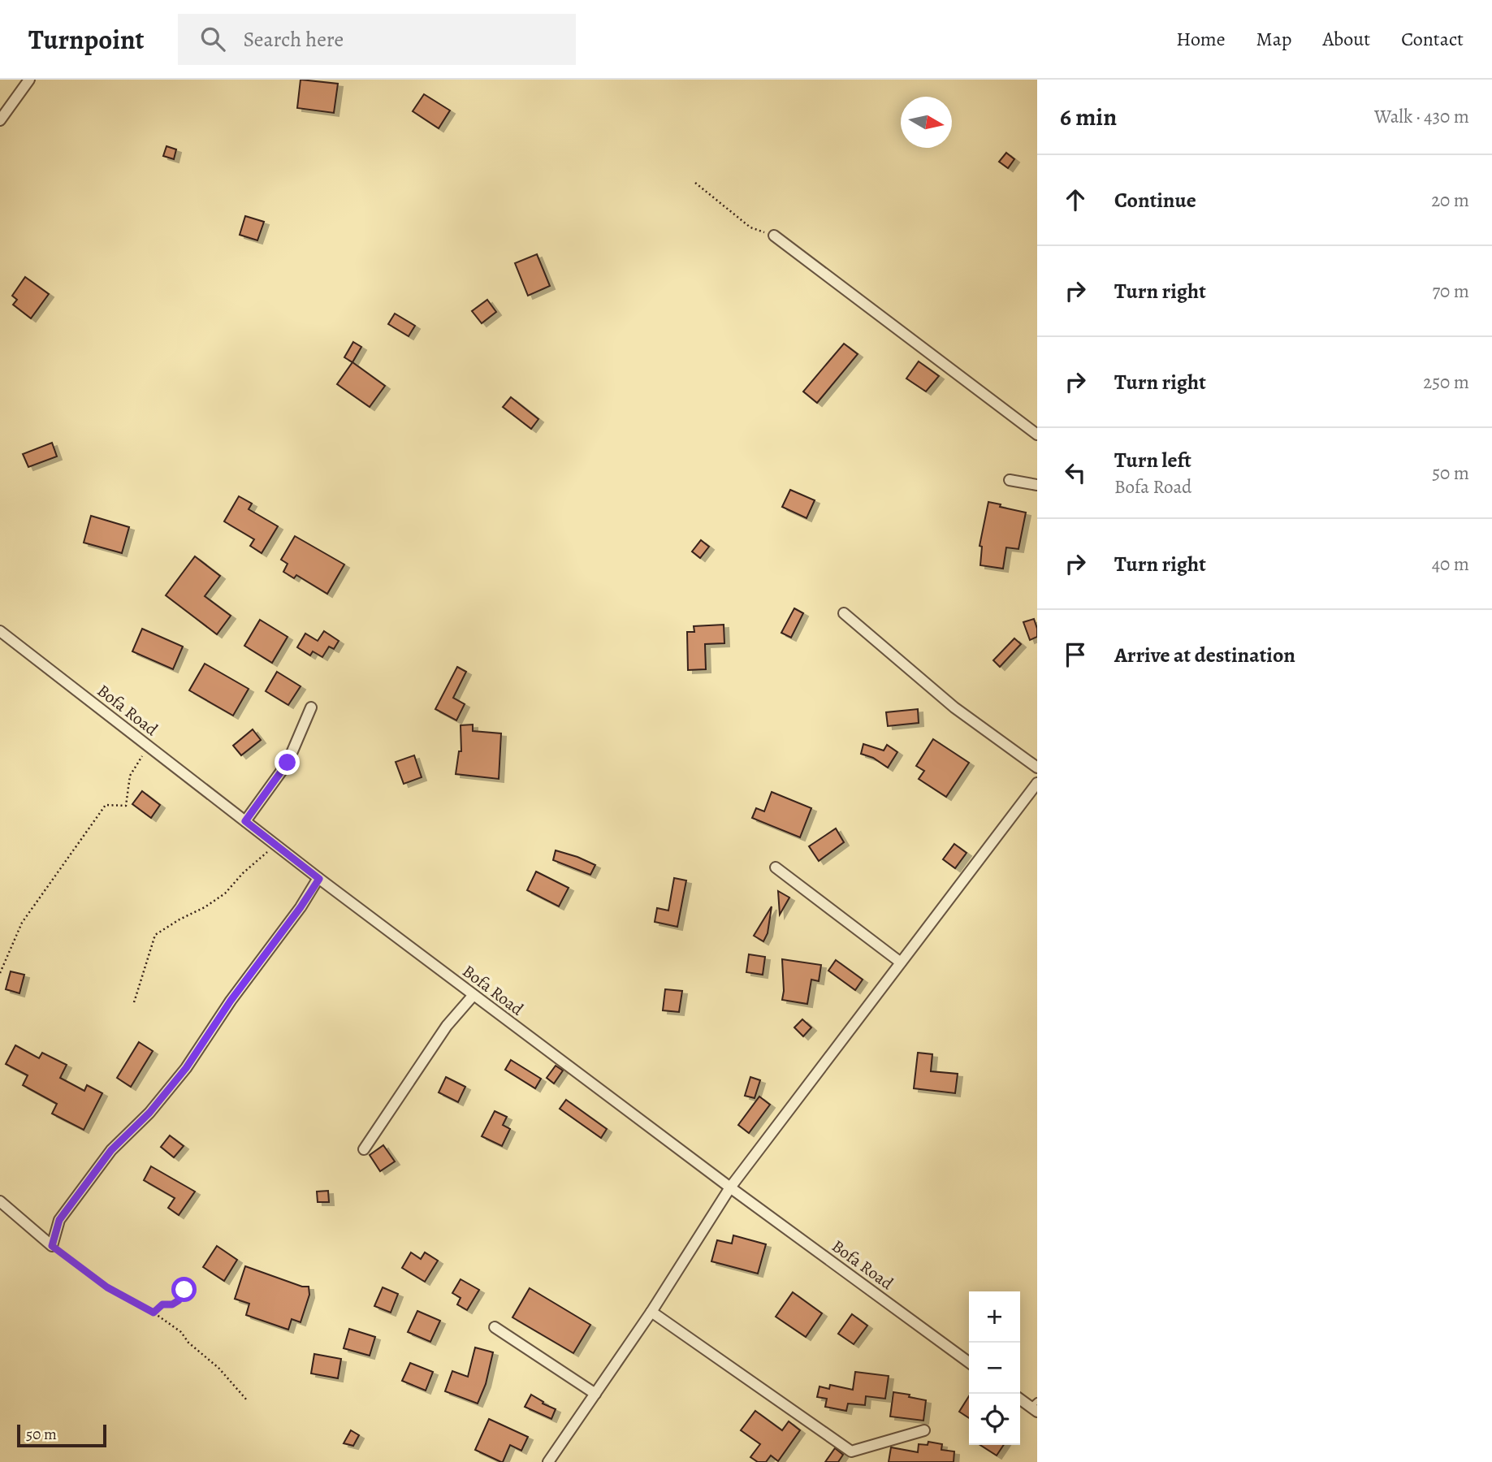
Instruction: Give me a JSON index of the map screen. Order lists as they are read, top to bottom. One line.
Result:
{"streets":{"street":["Bofa Road"]},"scale_bar":"50 m","north":"right","page":{"header":"Turnpoint","search":"Search here","nav":["Home","Map","About","Contact"],"heading":["6 min","Walk · 430 m"],"list":[["Continue","20 m"],["Turn right","70 m"],["Turn right","250 m"],["Turn left","Bofa Road","50 m"],["Turn right","40 m"],"Arrive at destination"],"map_buttons":["+","−"],"scale":"50 m"}}
